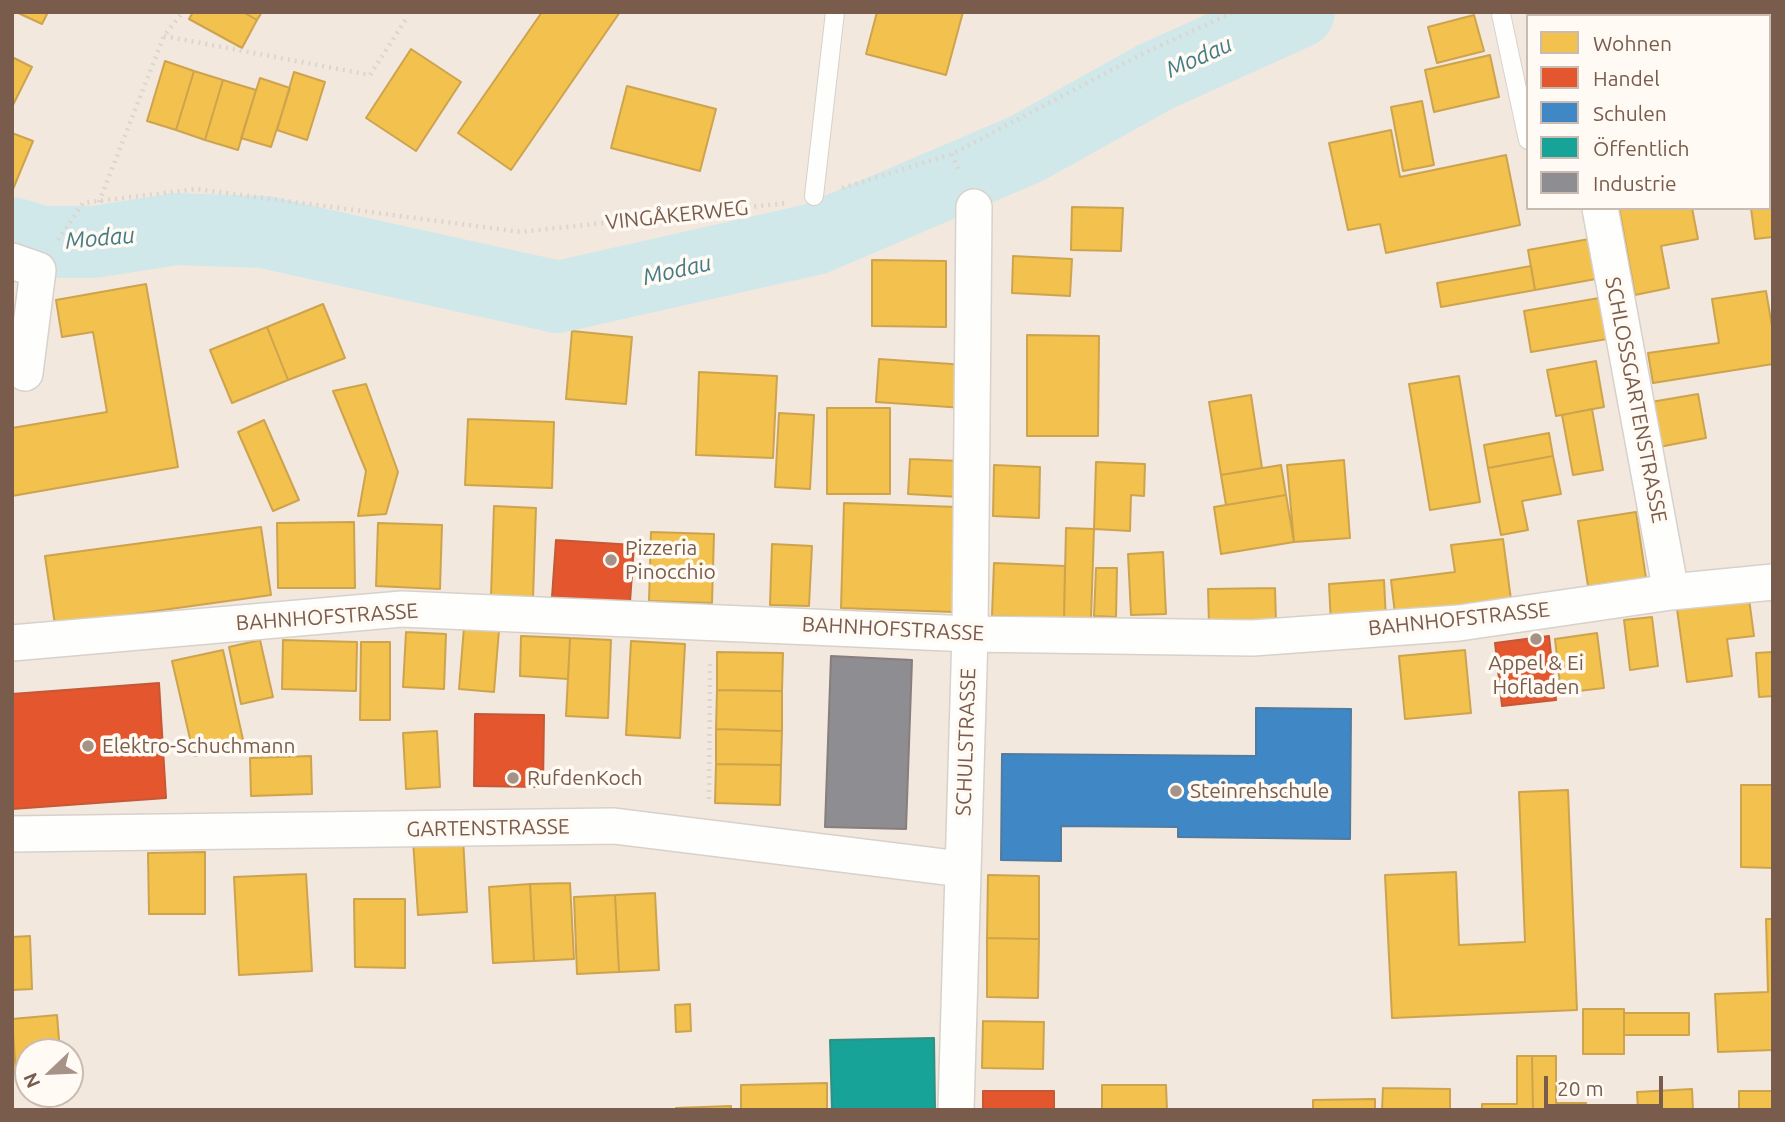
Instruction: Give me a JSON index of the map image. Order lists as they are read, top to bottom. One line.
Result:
{"streets":{"street":["SCHLOSSGARTENSTRASSE","BAHNHOFSTRASSE","SCHULSTRASSE","GARTENSTRASSE"],"path":["VINGÅKERWEG"]},"crossings":[["SCHLOSSGARTENSTRASSE","BAHNHOFSTRASSE"],["BAHNHOFSTRASSE","SCHULSTRASSE"],["SCHULSTRASSE","GARTENSTRASSE"]],"water":["Modau"],"places":["Pizzeria Pinocchio","Appel & Ei Hofladen","Elektro-Schuchmann","RufdenKoch","Steinrehschule"],"legend":["Wohnen","Handel","Schulen","Öffentlich","Industrie"],"scale_bar":"20 m","north":"bottom left"}
